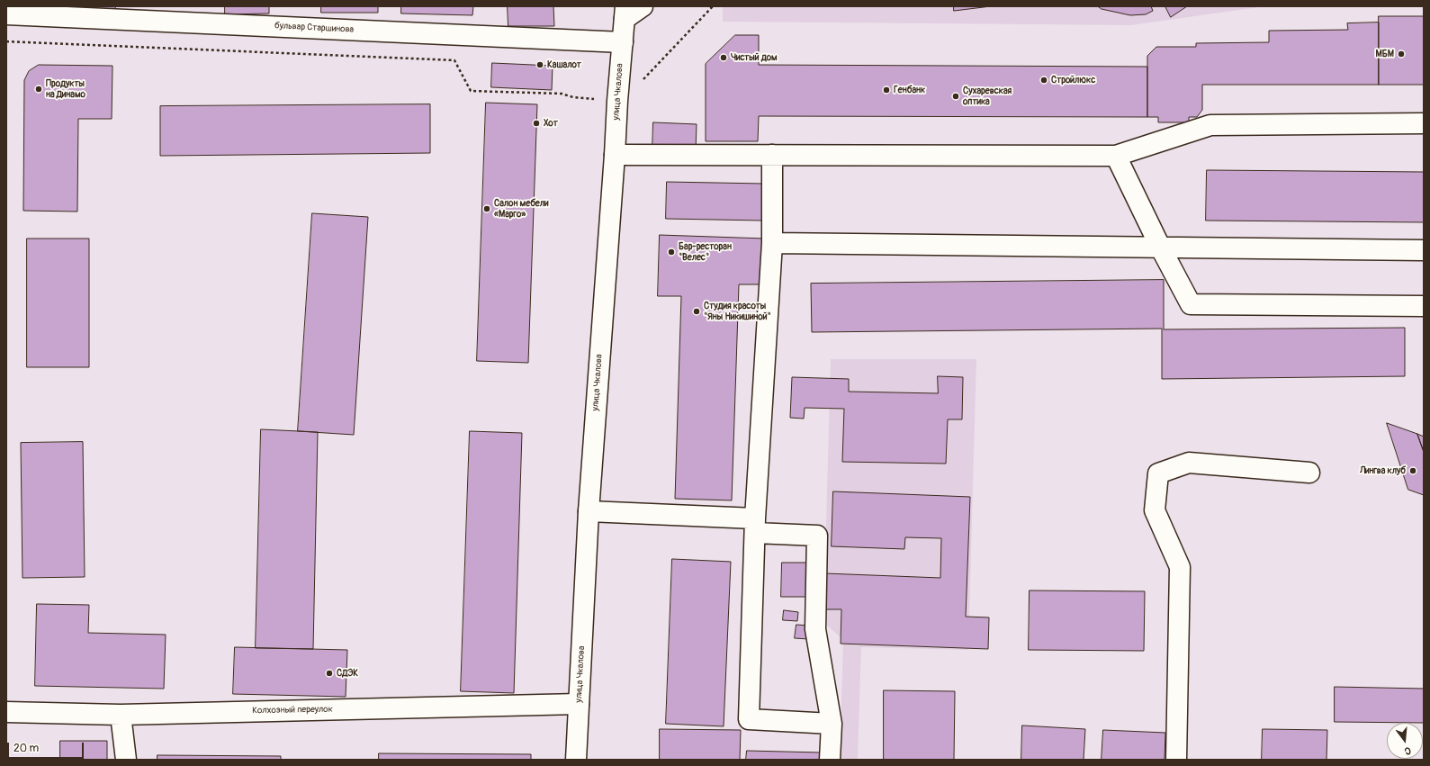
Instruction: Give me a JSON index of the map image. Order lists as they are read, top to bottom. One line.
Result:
{"streets":{"main road":["бульвар Старшинова","улица Чкалова","Колхозный переулок"]},"crossings":[["бульвар Старшинова","улица Чкалова"],["улица Чкалова","Колхозный переулок"]],"places":["МБМ","Чистый дом","Кашалот","Стройлюкс","Продукты на Динамо","Генбанк","Сухаревская оптика","Хот","Салон мебели «Марго»","Бар-ресторан \"Велес\"","Студия красоты \"Яны Никишиной\"","Лингва клуб","СДЭК"],"scale_bar":"20 m","north":"bottom"}
